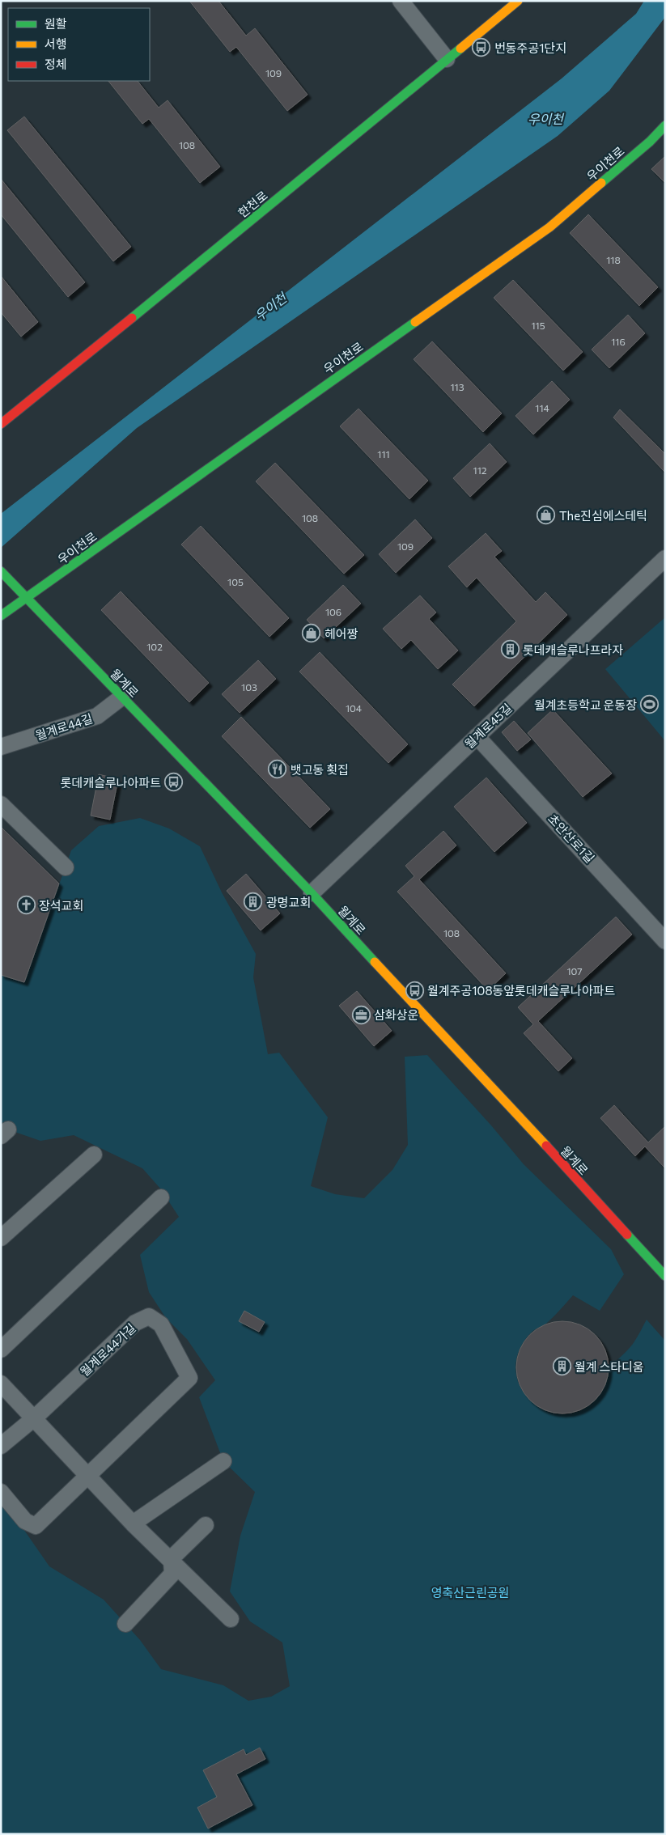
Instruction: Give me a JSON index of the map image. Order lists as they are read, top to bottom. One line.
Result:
{"streets":{"main road":["우이천로","한천로","월계로"],"street":["월계로45길","월계로44길","초안산로1길","월계로44가길"]},"crossings":[["우이천로","월계로"],["월계로","월계로45길"],["월계로","월계로44길"],["월계로45길","초안산로1길"]],"water":["우이천"],"parks":["영축산근린공원"],"places":{"bus stop":["번동주공1단지","롯데캐슬루나아파트","월계주공108동앞롯데캐슬루나아파트"],"shop":["The진심에스테틱","헤어짱"],"building":["롯데캐슬루나프라자","광명교회","월계 스타디움"],"sports":["월계초등학교 운동장"],"restaurant":["뱃고동 횟집"],"church":["장석교회"],"office":["삼화상운"]},"house_numbers":["109","108","118","115","116","113","114","111","112","108","109","105","106","102","103","104","108","107"],"legend":["원활","서행","정체"]}
